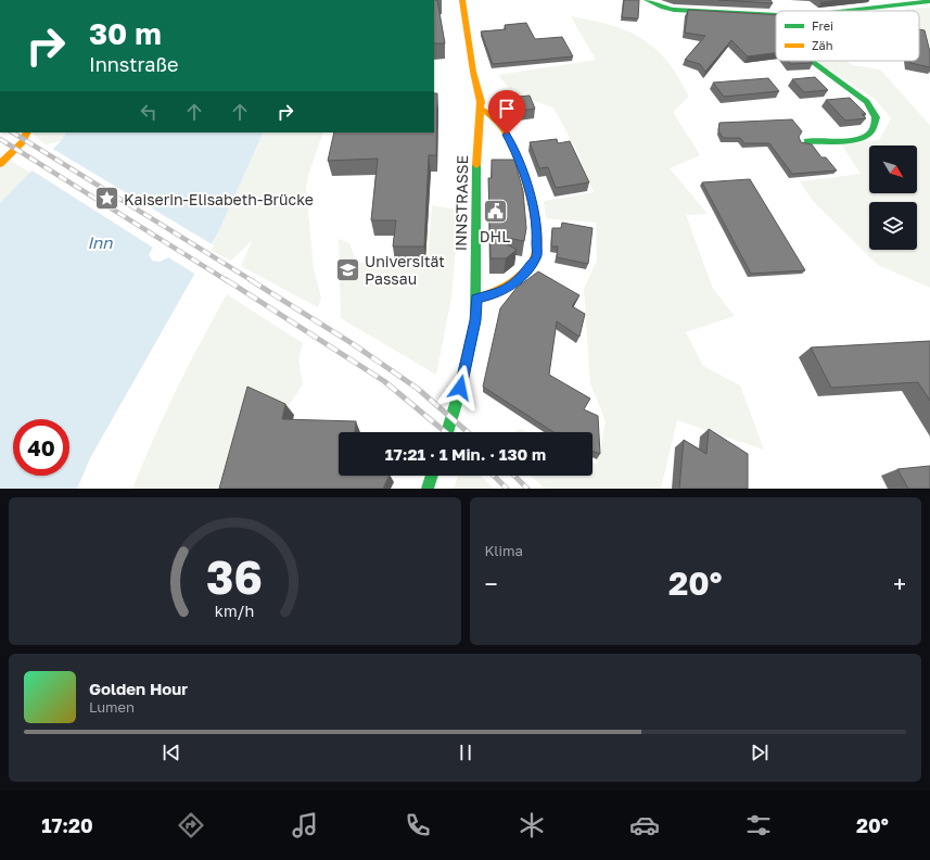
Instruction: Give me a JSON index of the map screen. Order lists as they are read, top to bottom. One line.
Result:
{"streets":{"street":["INNSTRASSE"]},"water":["Inn"],"places":{"place":["Kaiserin-Elisabeth-Brücke"],"public building":["DHL"],"school or university":["Universität Passau"]},"legend":["Frei","Zäh"],"north":"bottom right","page":{"turn":["30 m","Innstraße"],"limit":"40","trip":"17:21 · 1 Min. · 130 m","tile":"Klima","heat":["−","20°","+"],"song":["Golden Hour","Lumen"],"tabs":["17:20","20°"],"gauge":["36","km/h"]}}
